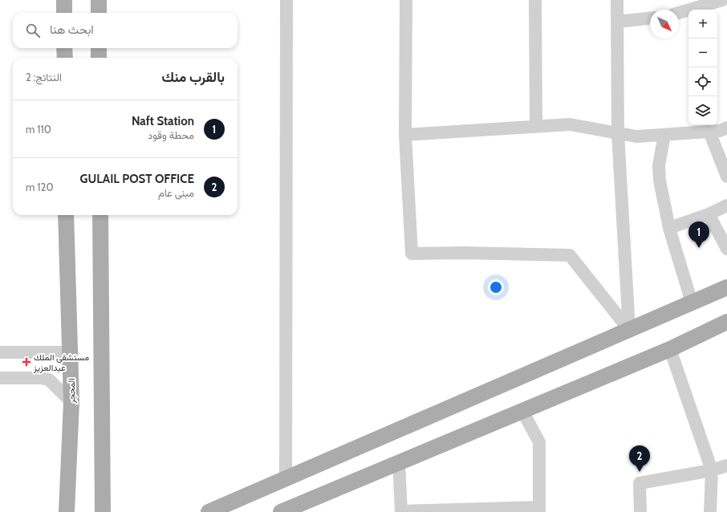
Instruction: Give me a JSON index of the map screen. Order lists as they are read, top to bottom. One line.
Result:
{"streets":{"main road":["المحجر"]},"places":{"health":["مستشفى الملك عبدالعزيز"]},"north":"bottom right","page":{"map_buttons":["+","−"],"search":"ابحث هنا","heading":["بالقرب منك","النتائج: 2"],"list":[{"mark":"1","name":"Naft Station","note":"محطة وقود","value":"110 m"},{"mark":"2","name":"GULAIL POST OFFICE","note":"مبنى عام","value":"120 m"}],"pins":["1","2"]}}
